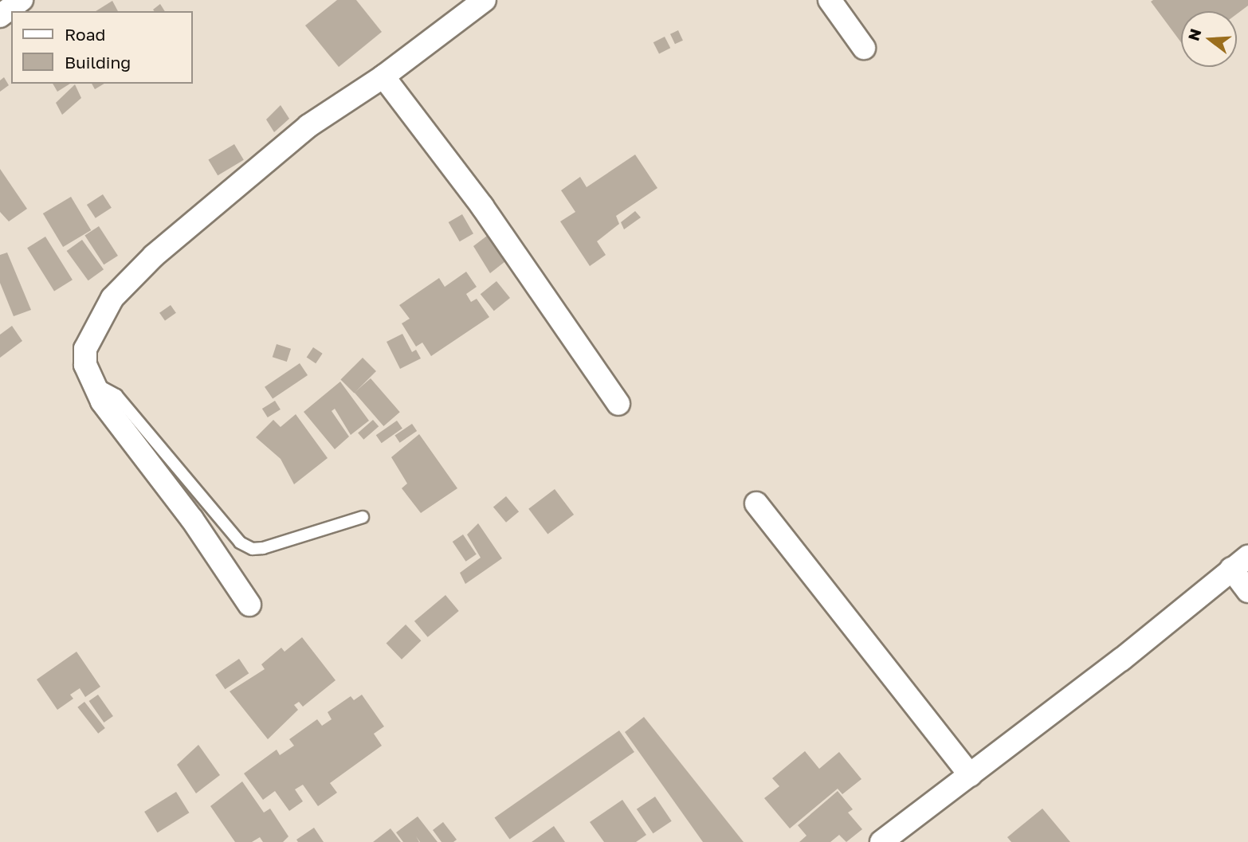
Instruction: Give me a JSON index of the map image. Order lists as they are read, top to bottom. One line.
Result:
{"legend":["Road","Building"],"north":"left"}
